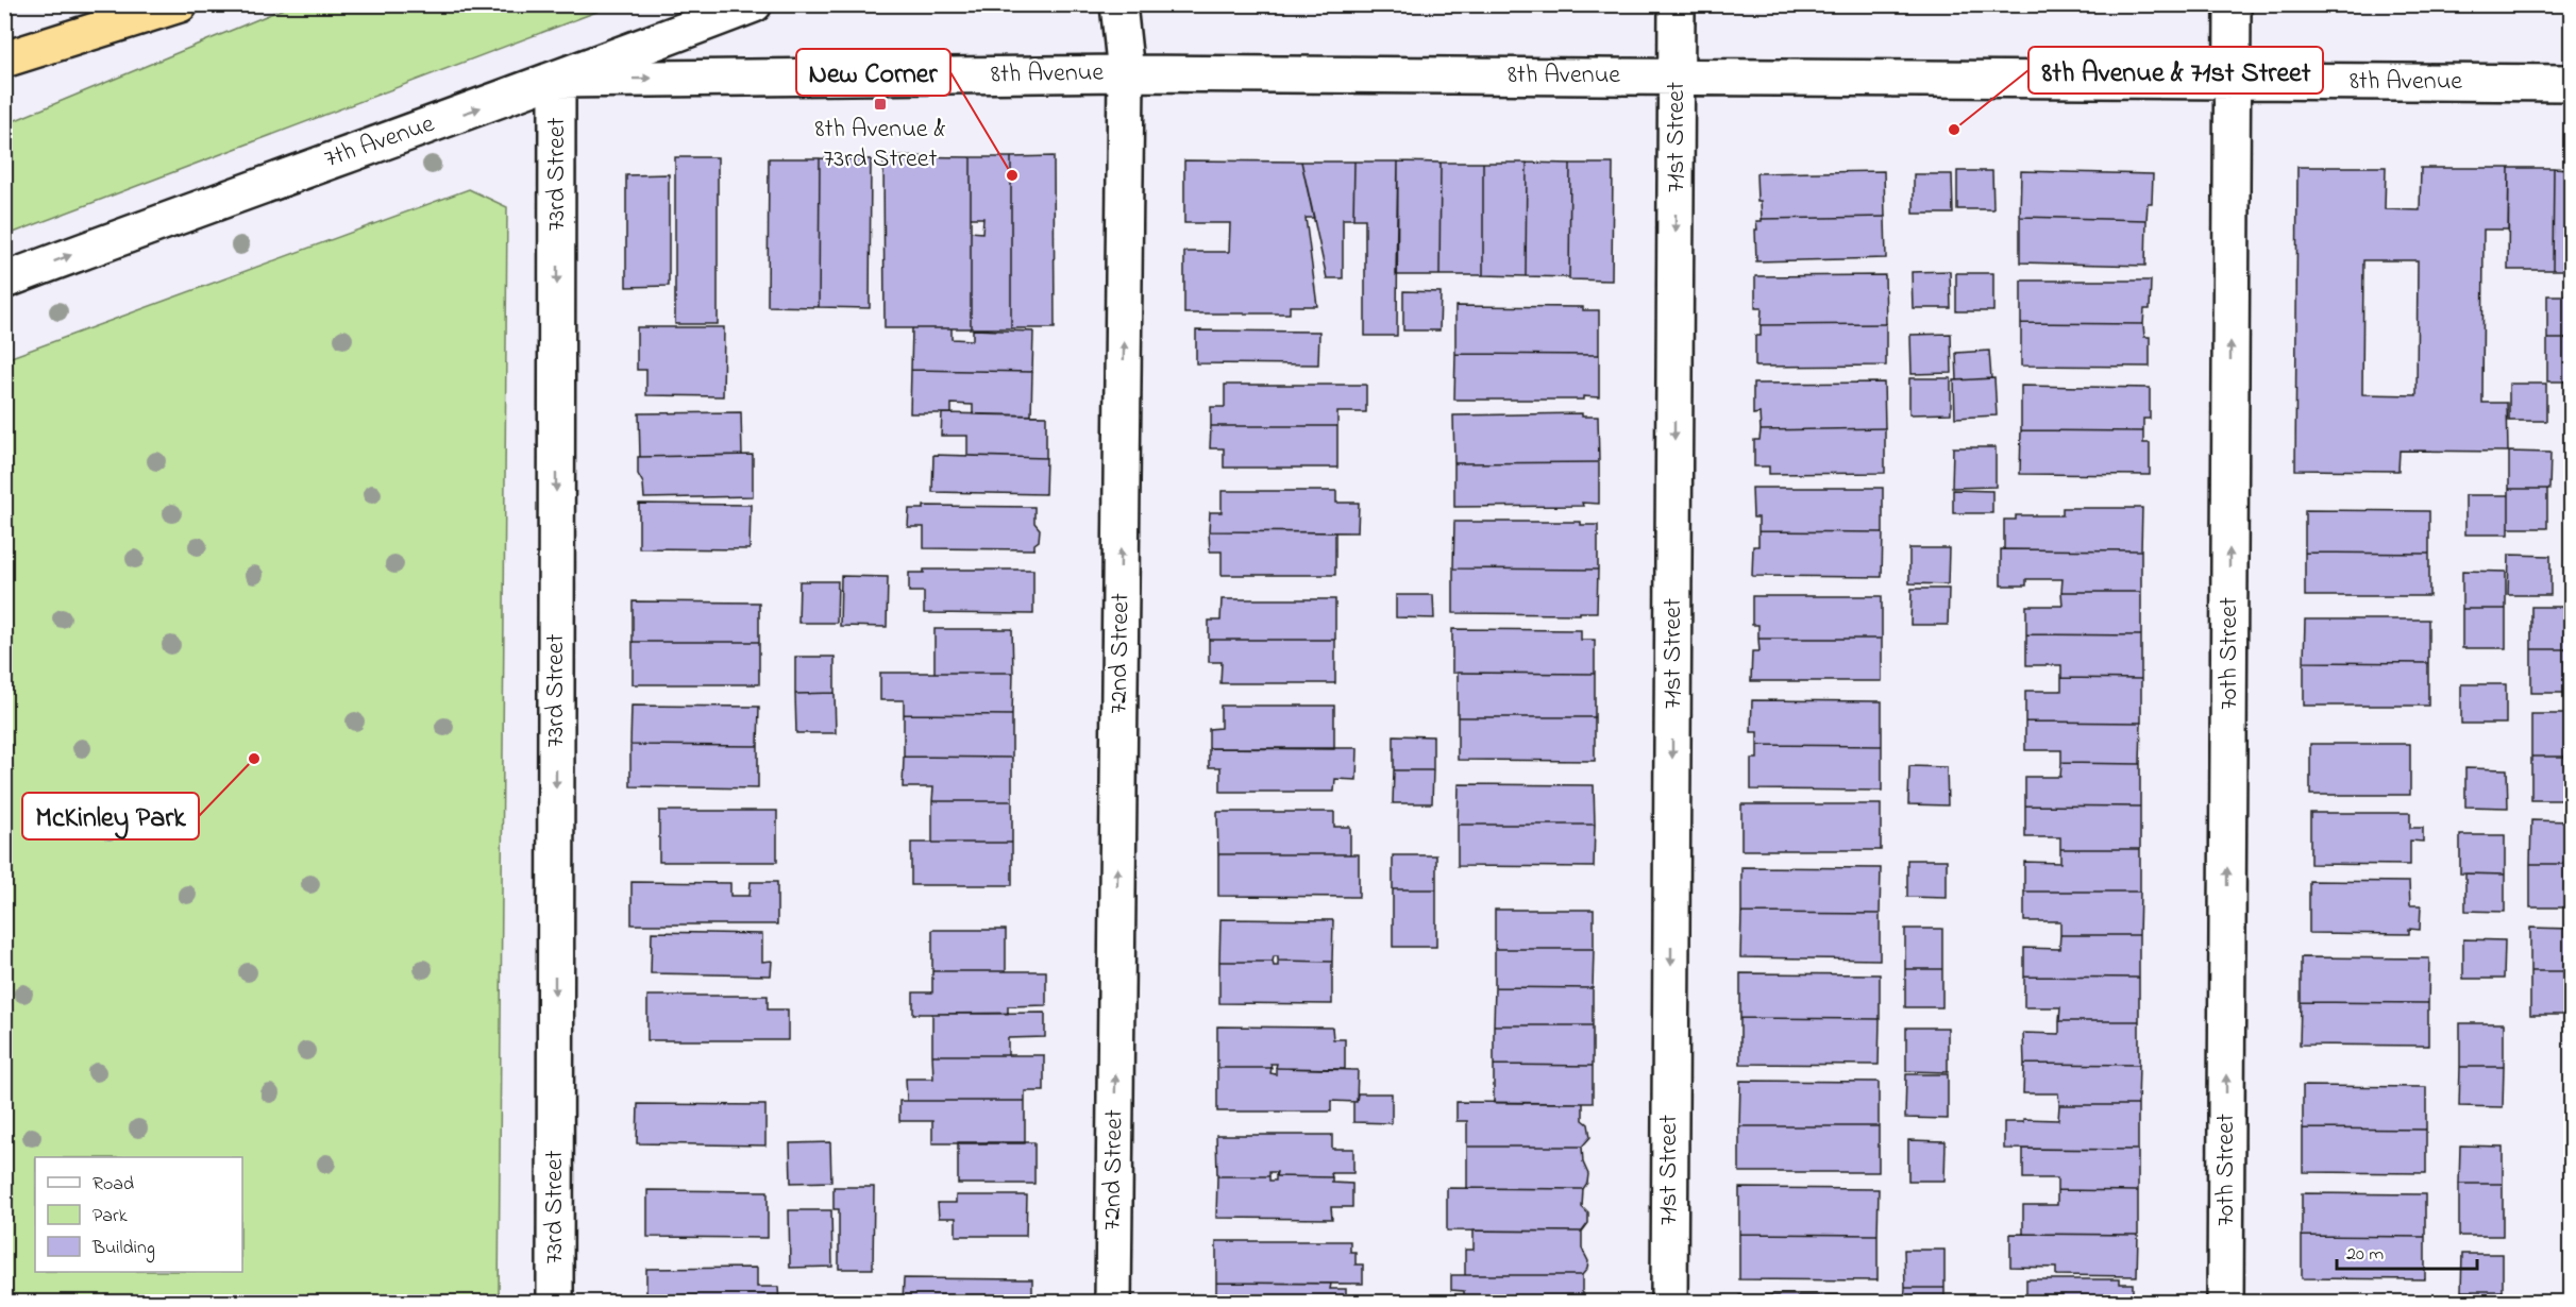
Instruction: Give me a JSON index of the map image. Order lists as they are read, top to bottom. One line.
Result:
{"streets":{"street":["8th Avenue","71st Street","7th Avenue","73rd Street","72nd Street","70th Street"]},"crossings":[["8th Avenue","71st Street"],["8th Avenue","7th Avenue"],["8th Avenue","73rd Street"],["8th Avenue","72nd Street"],["8th Avenue","70th Street"],["7th Avenue","73rd Street"]],"one_way":["71st Street","7th Avenue","73rd Street","72nd Street","70th Street"],"places":{"transit":["8th Avenue & 73rd Street"],"other":["8th Avenue & 71st Street","New Corner","McKinley Park"]},"legend":["Road","Park","Building"],"scale_bar":"20 m"}
